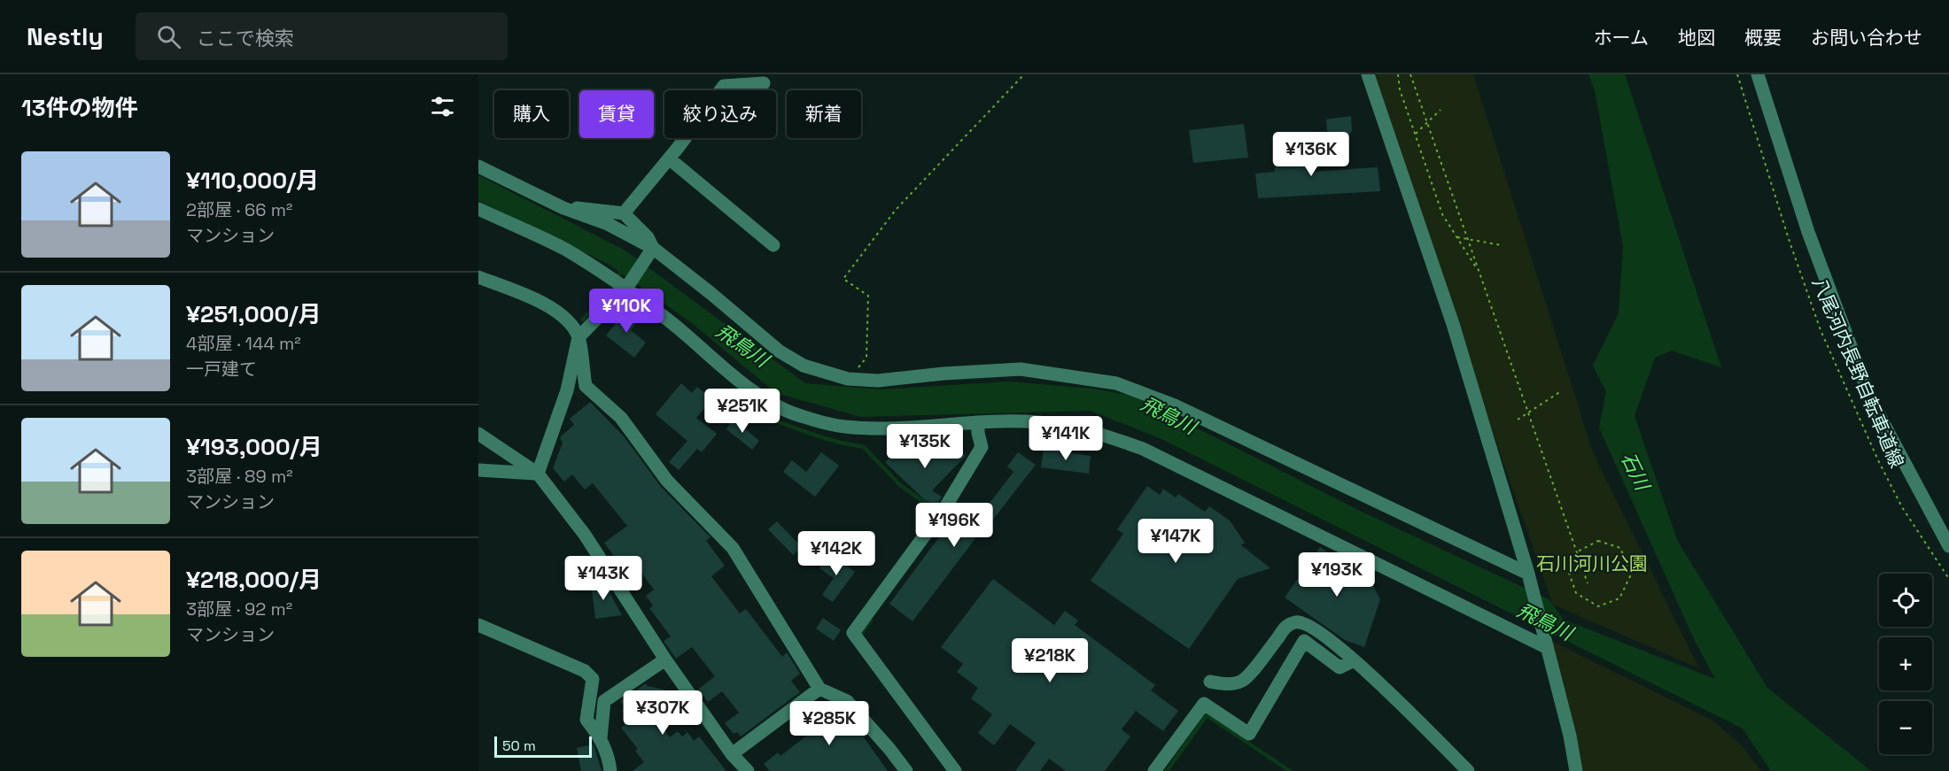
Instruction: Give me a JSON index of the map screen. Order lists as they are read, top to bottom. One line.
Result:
{"streets":{"path":["八尾河内長野自転車道線"]},"water":["飛鳥川","石川"],"parks":["石川河川公園"],"scale_bar":"50 m","page":{"header":"Nestly","search":"ここで検索","nav":["ホーム","地図","概要","お問い合わせ"],"heading":"13件の物件","chip":["購入","賃貸","絞り込み","新着"],"price":["¥136K","¥110K","¥251K","¥141K","¥135K","¥196K","¥147K","¥142K","¥193K","¥143K","¥218K","¥307K","¥285K"],"list":[{"name":"¥110,000/月","note":"2部屋 · 66 m² · マンション"},{"name":"¥251,000/月","note":"4部屋 · 144 m² · 一戸建て"},{"name":"¥193,000/月","note":"3部屋 · 89 m² · マンション"},{"name":"¥218,000/月","note":"3部屋 · 92 m² · マンション"}],"map_buttons":["+","−"],"scale":"50 m"}}
